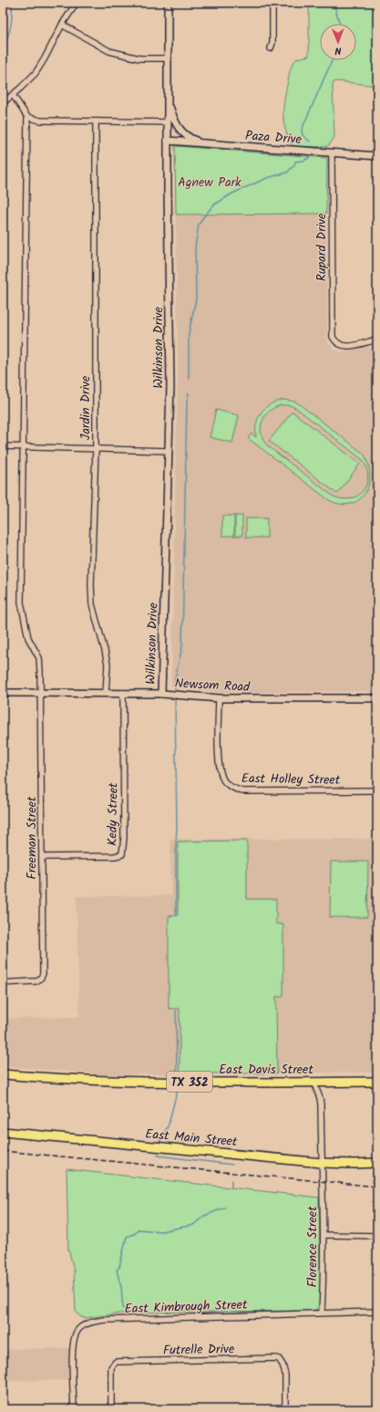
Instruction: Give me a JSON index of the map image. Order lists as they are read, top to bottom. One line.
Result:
{"streets":{"main road":["East Davis Street","TX 352","East Main Street"],"street":["Paza Drive","Rupard Drive","Wilkinson Drive","Jardin Drive","Newsom Road","East Holley Street","Kedy Street","Freeman Street","Florence Street","East Kimbrough Street","Futrelle Drive"]},"crossings":[["Paza Drive","Rupard Drive"],["Paza Drive","Wilkinson Drive"],["Wilkinson Drive","Newsom Road"],["Jardin Drive","Newsom Road"],["Newsom Road","East Holley Street"],["Newsom Road","Kedy Street"],["Newsom Road","Freeman Street"],["Kedy Street","Freeman Street"],["East Main Street","Florence Street"],["Florence Street","East Kimbrough Street"]],"parks":["Agnew Park"],"north":"bottom"}
